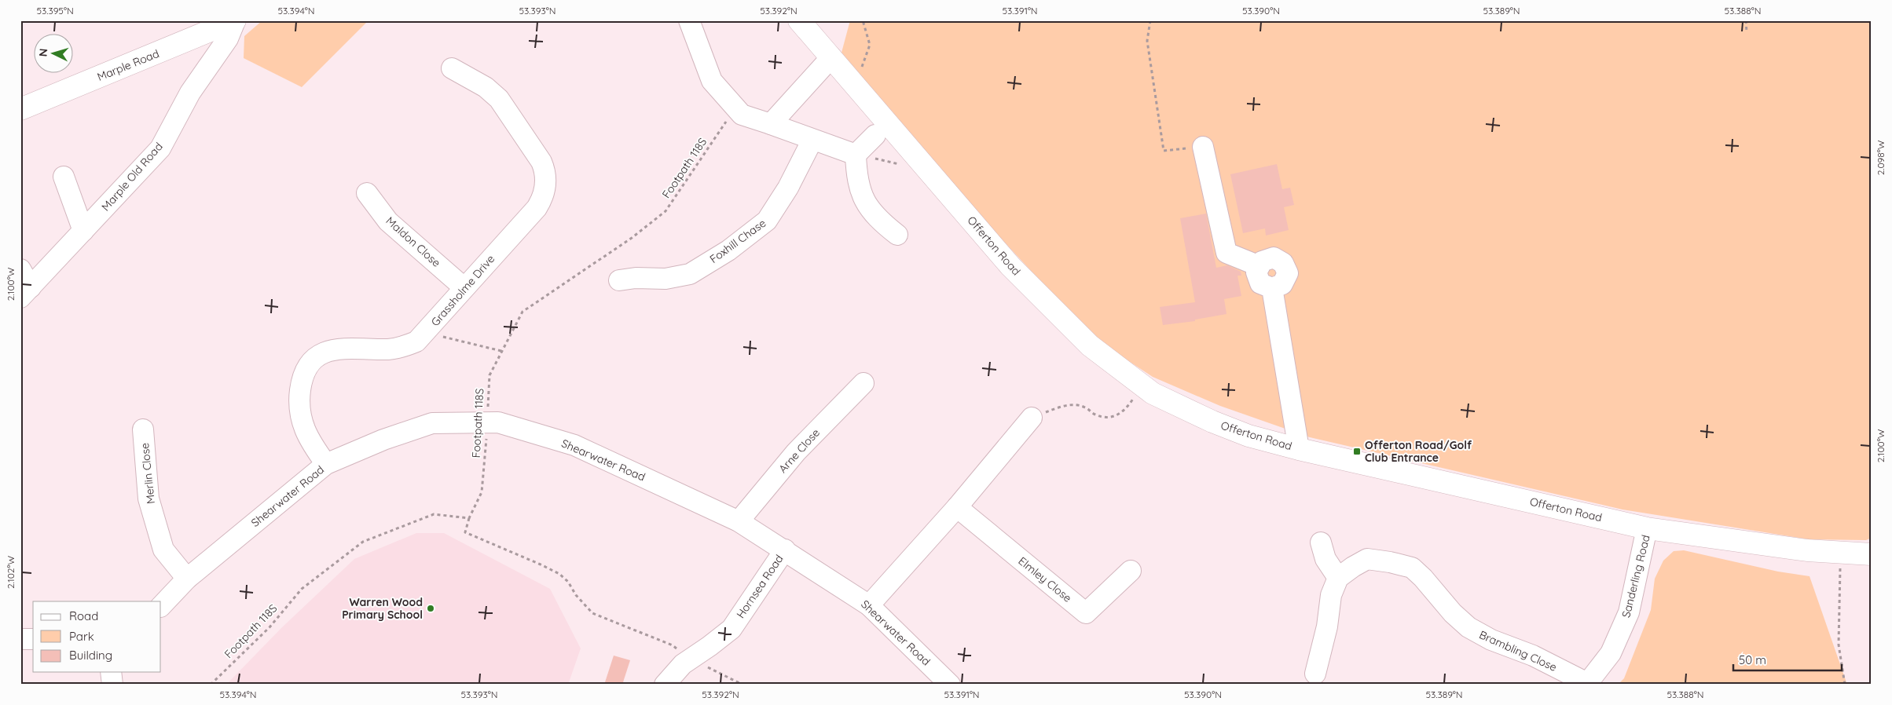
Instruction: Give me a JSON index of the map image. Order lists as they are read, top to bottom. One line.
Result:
{"streets":{"main road":["Marple Road","Offerton Road"],"street":["Marple Old Road","Foxhill Chase","Maldon Close","Grassholme Drive","Arne Close","Shearwater Road","Merlin Close","Sanderling Road","Elmley Close","Hornsea Road","Brambling Close"],"path":["Footpath 118S"]},"crossings":[["Marple Road","Marple Old Road"],["Footpath 118S","Shearwater Road"],["Maldon Close","Grassholme Drive"],["Offerton Road","Sanderling Road"],["Grassholme Drive","Shearwater Road"],["Arne Close","Shearwater Road"],["Shearwater Road","Merlin Close"],["Shearwater Road","Hornsea Road"],["Sanderling Road","Brambling Close"]],"places":{"transit":["Offerton Road/Golf Club Entrance"],"other":["Warren Wood Primary School"]},"legend":["Road","Park","Building"],"scale_bar":"50 m","north":"left","coordinates":["53.395°N","53.394°N","53.393°N","53.392°N","53.391°N","53.390°N","53.389°N","53.388°N","2.098°W","2.100°W","2.102°W"]}
